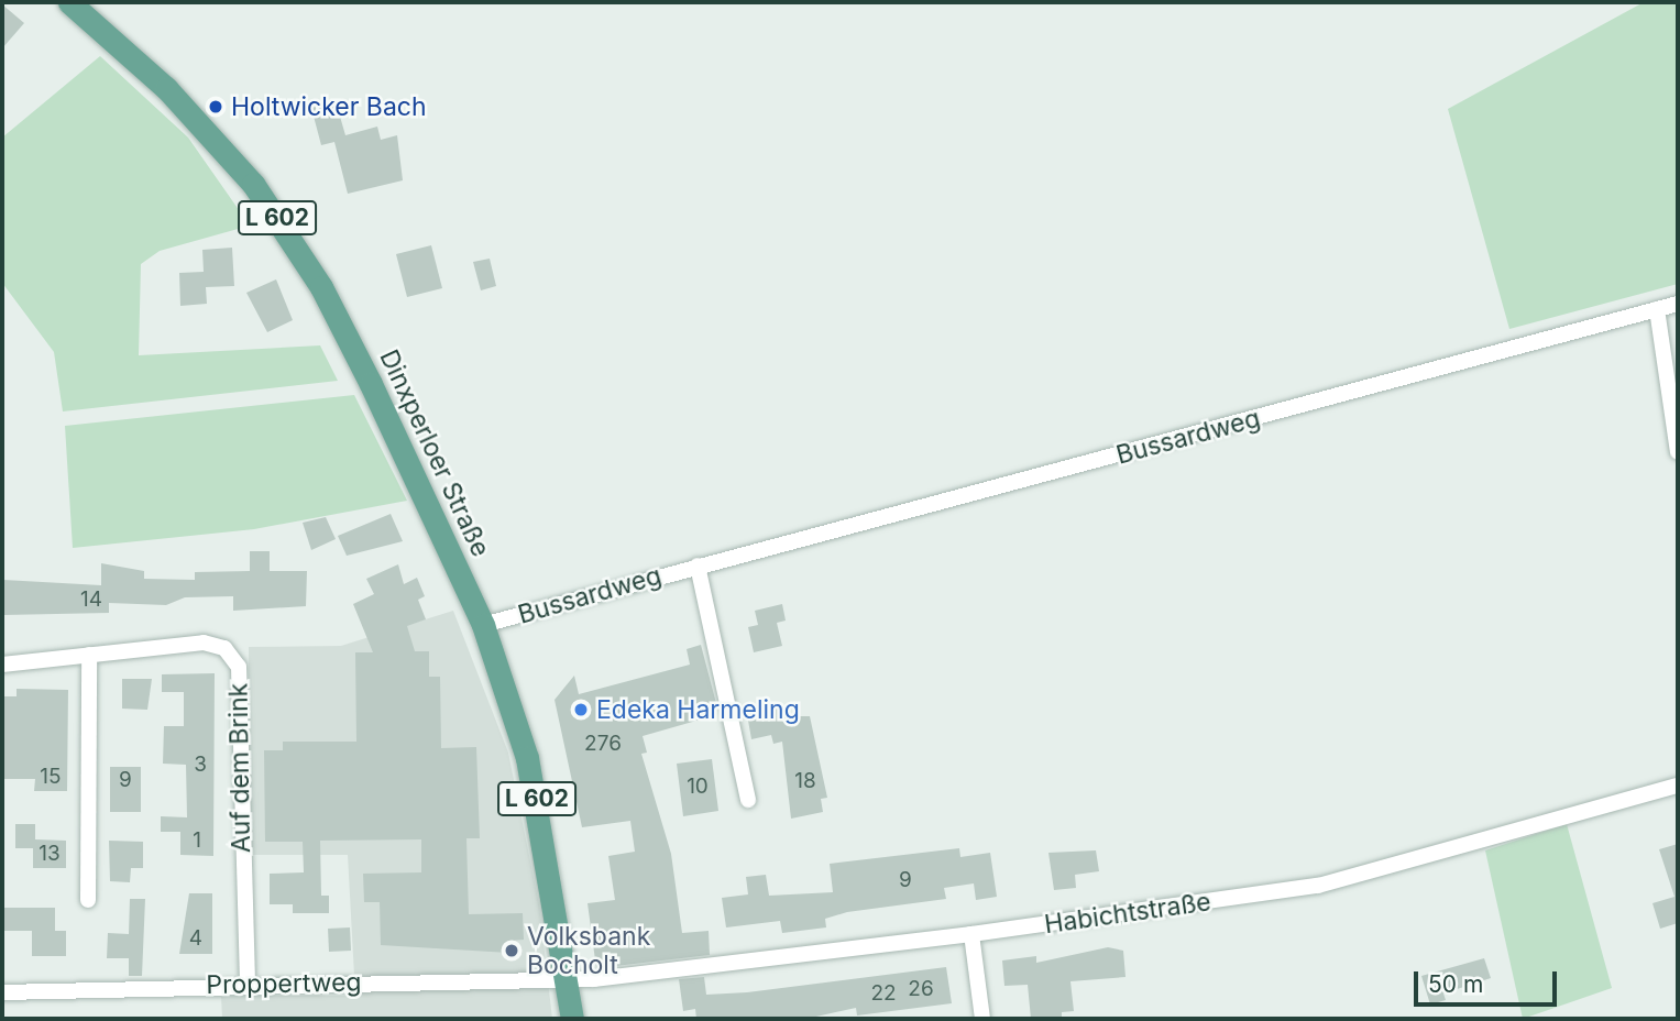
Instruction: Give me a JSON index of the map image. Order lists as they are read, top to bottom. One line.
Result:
{"streets":{"main road":["L 602","Dinxperloer Straße"],"street":["Bussardweg","Auf dem Brink","Habichtstraße","Proppertweg"]},"crossings":[["Bussardweg","Dinxperloer Straße"],["Dinxperloer Straße","Habichtstraße"],["Dinxperloer Straße","Proppertweg"],["Auf dem Brink","Proppertweg"],["Habichtstraße","Proppertweg"]],"places":["Holtwicker Bach","Edeka Harmeling","Volksbank Bocholt"],"house_numbers":["14","276","3","15","9","18","10","1","13","9","4","26","22"],"scale_bar":"50 m"}
